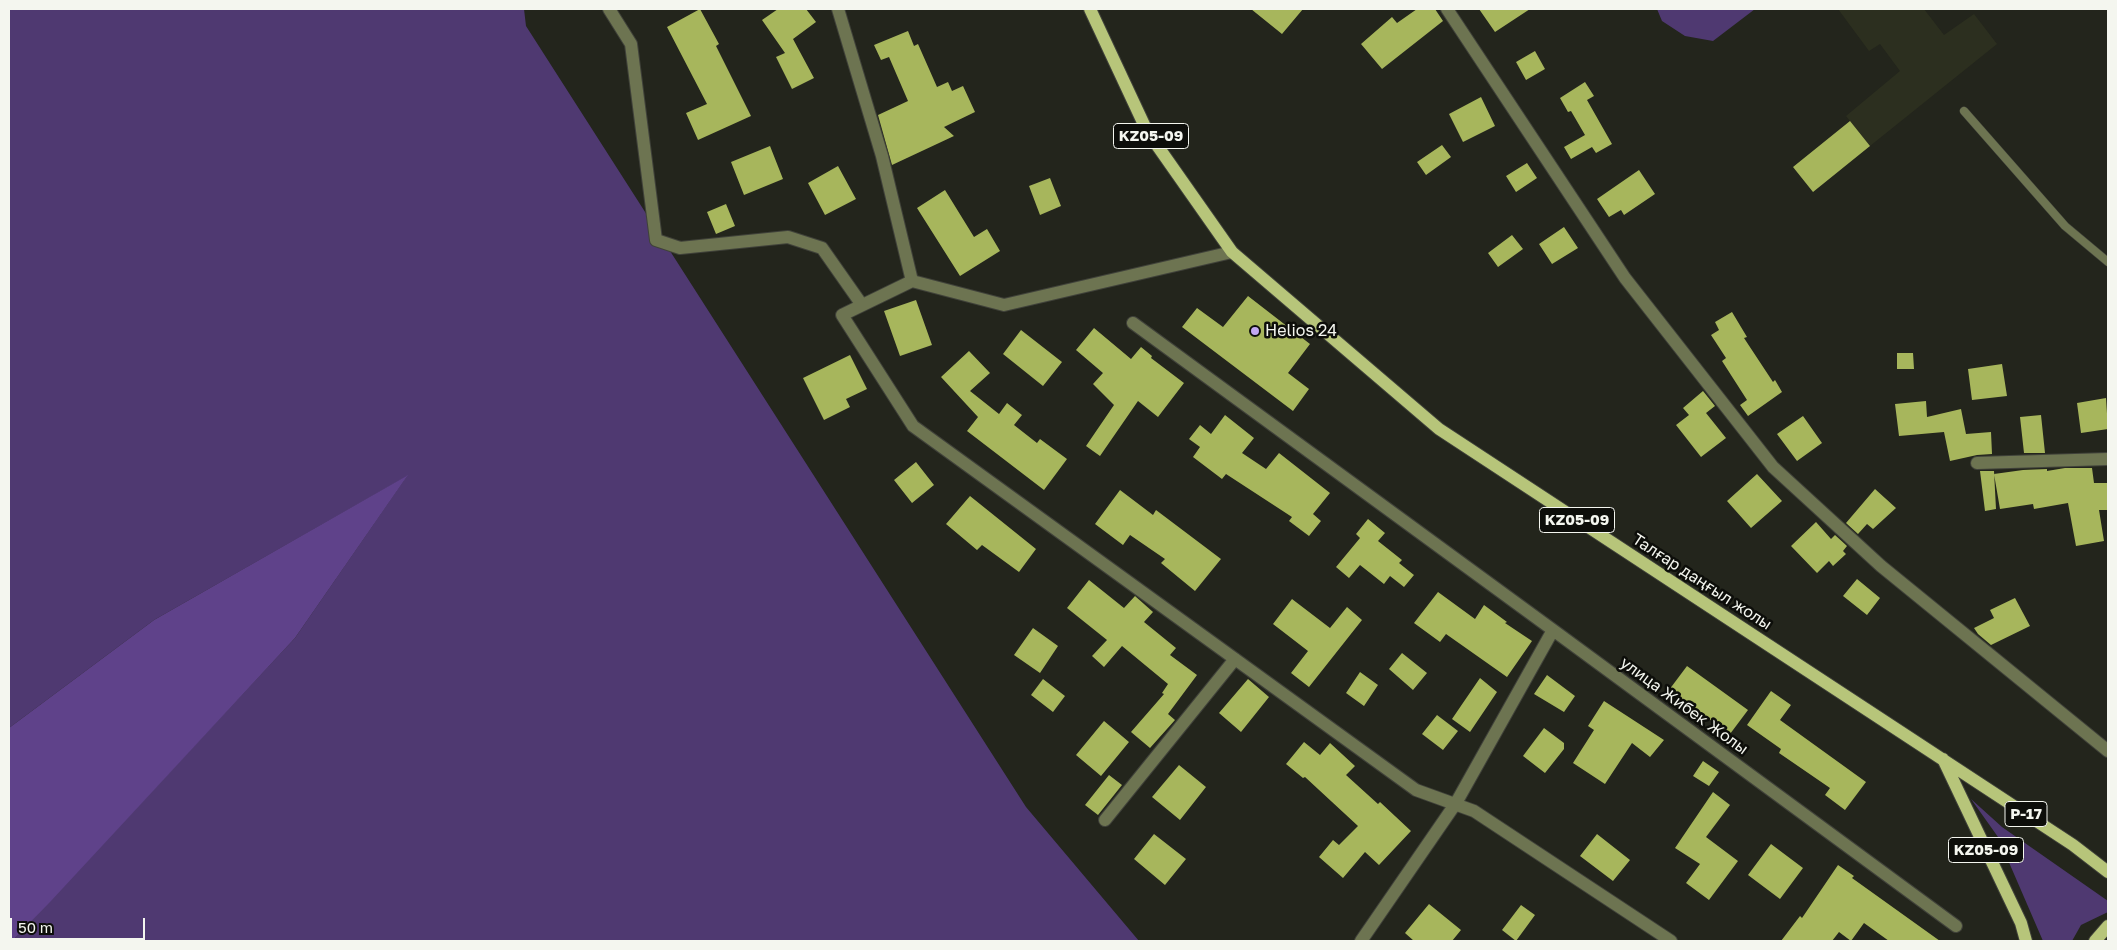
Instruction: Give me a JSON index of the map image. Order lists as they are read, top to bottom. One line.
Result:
{"streets":{"main road":["KZ05-09","Талғар даңғыл жолы","P-17"],"street":["улица Жибек Жолы"]},"crossings":[["KZ05-09","Талғар даңғыл жолы"]],"places":["Helios 24"],"scale_bar":"50 m"}
